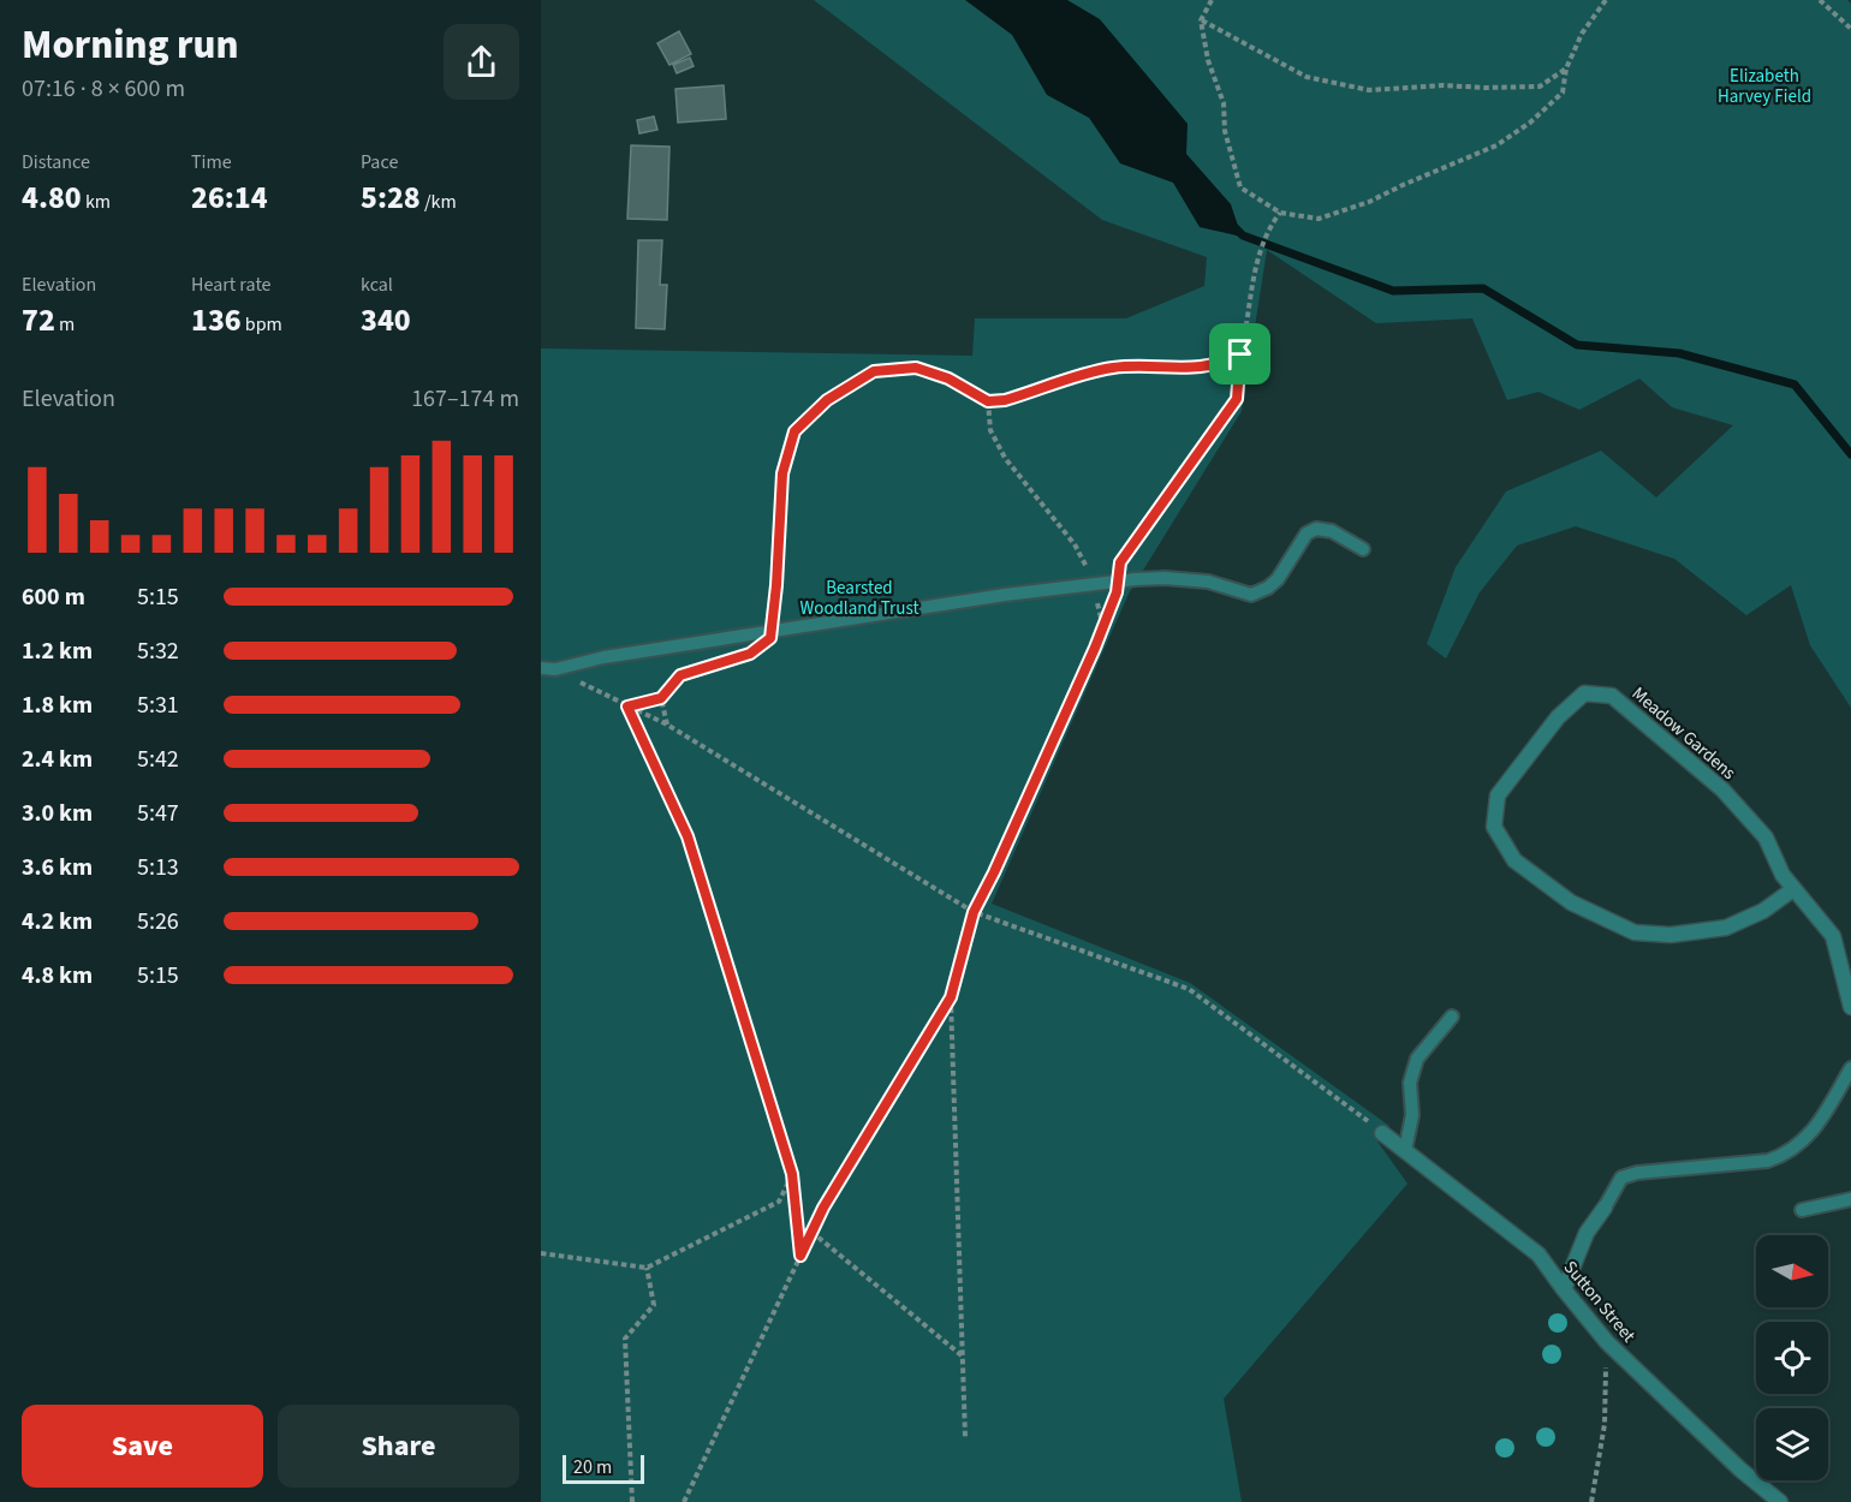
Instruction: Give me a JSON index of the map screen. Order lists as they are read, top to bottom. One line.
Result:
{"streets":{"street":["Meadow Gardens","Sutton Street"]},"parks":["Elizabeth Harvey Field","Bearsted Woodland Trust"],"scale_bar":"20 m","north":"right","page":{"heading":["Morning run","07:16 · 8 × 600 m"],"stats":[["Distance","4.80 km"],["Time","26:14"],["Pace","5:28 /km"],["Elevation","72 m"],["Heart rate","136 bpm"],["kcal","340"]],"chart":["Elevation","167–174 m"],"list":[{"name":"600 m","note":"5:15"},{"name":"1.2 km","note":"5:32"},{"name":"1.8 km","note":"5:31"},{"name":"2.4 km","note":"5:42"},{"name":"3.0 km","note":"5:47"},{"name":"3.6 km","note":"5:13"},{"name":"4.2 km","note":"5:26"},{"name":"4.8 km","note":"5:15"}],"buttons":["Save","Share"],"scale":"20 m"}}
